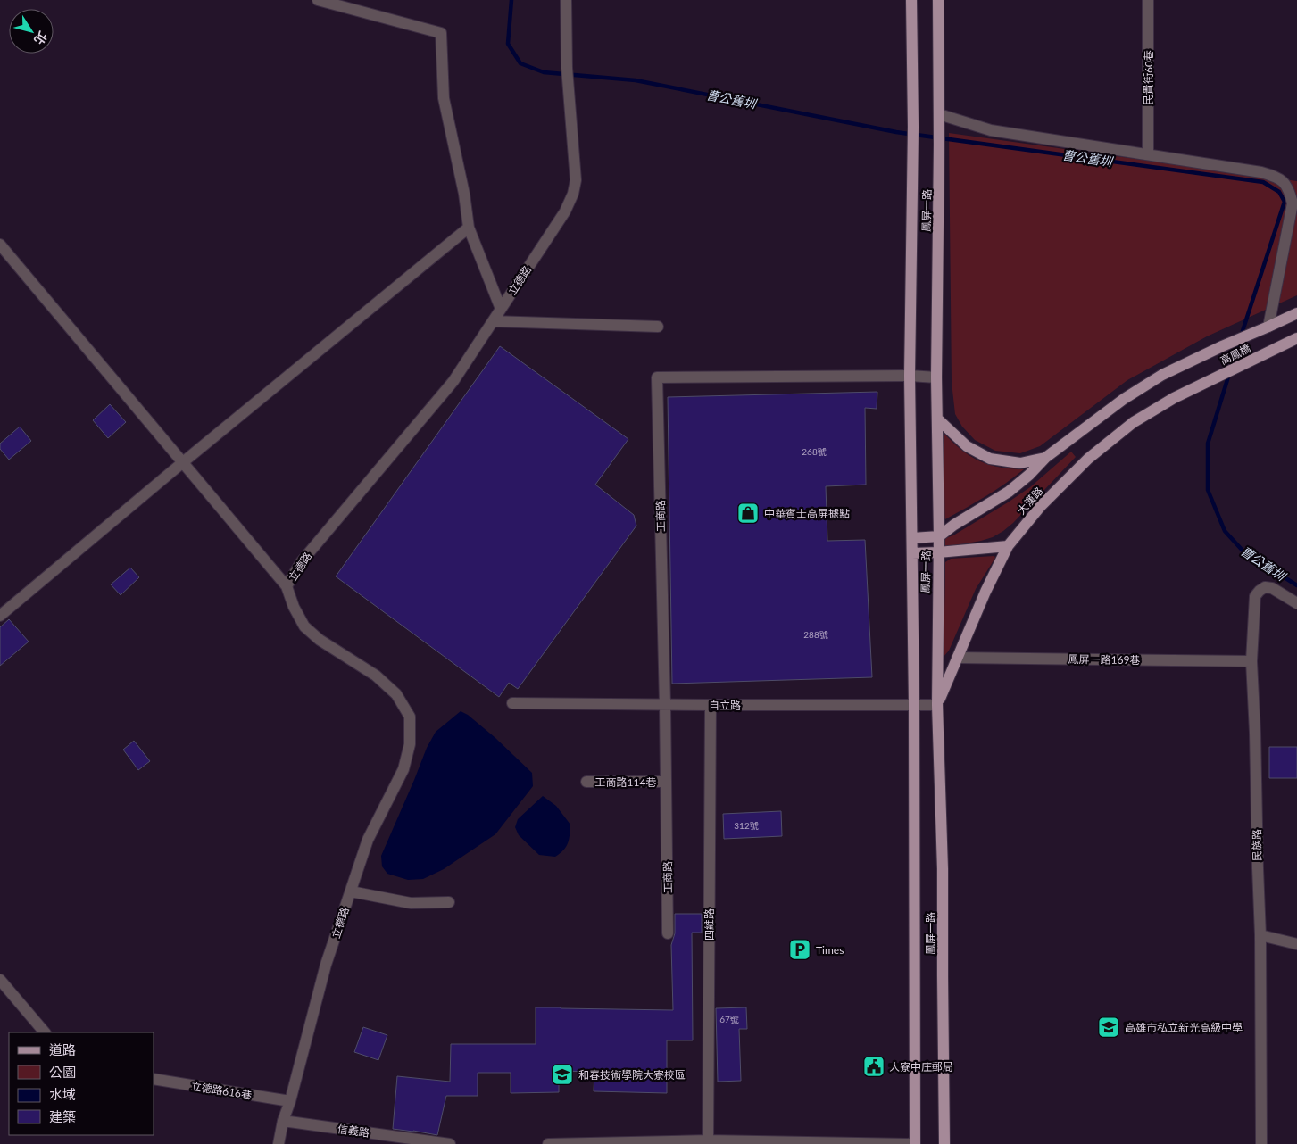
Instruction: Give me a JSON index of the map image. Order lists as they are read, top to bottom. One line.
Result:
{"streets":{"main road":["鳳屏一路","高鳳橋","大漢路"],"street":["民貴街60巷","立德路","工商路","鳳屏一路169巷","自立路","工商路114巷","民族路","四維路","立德路616巷","信義路"]},"crossings":[["鳳屏一路","大漢路"],["鳳屏一路","工商路"],["鳳屏一路","自立路"],["立德路","立德路616巷"],["立德路","信義路"],["高鳳橋","大漢路"],["大漢路","鳳屏一路169巷"],["大漢路","自立路"],["工商路","自立路"],["工商路","工商路114巷"],["鳳屏一路169巷","民族路"],["自立路","四維路"]],"water":["曹公舊圳"],"places":{"shop":["中華賓士高屏據點"],"parking":["Times"],"school or university":["高雄市私立新光高級中學","和春技術學院大寮校區"],"public building":["大寮中庄郵局"]},"house_numbers":["268號","288號","312號","67號"],"legend":["道路","公園","水域","建築"],"north":"bottom right"}
